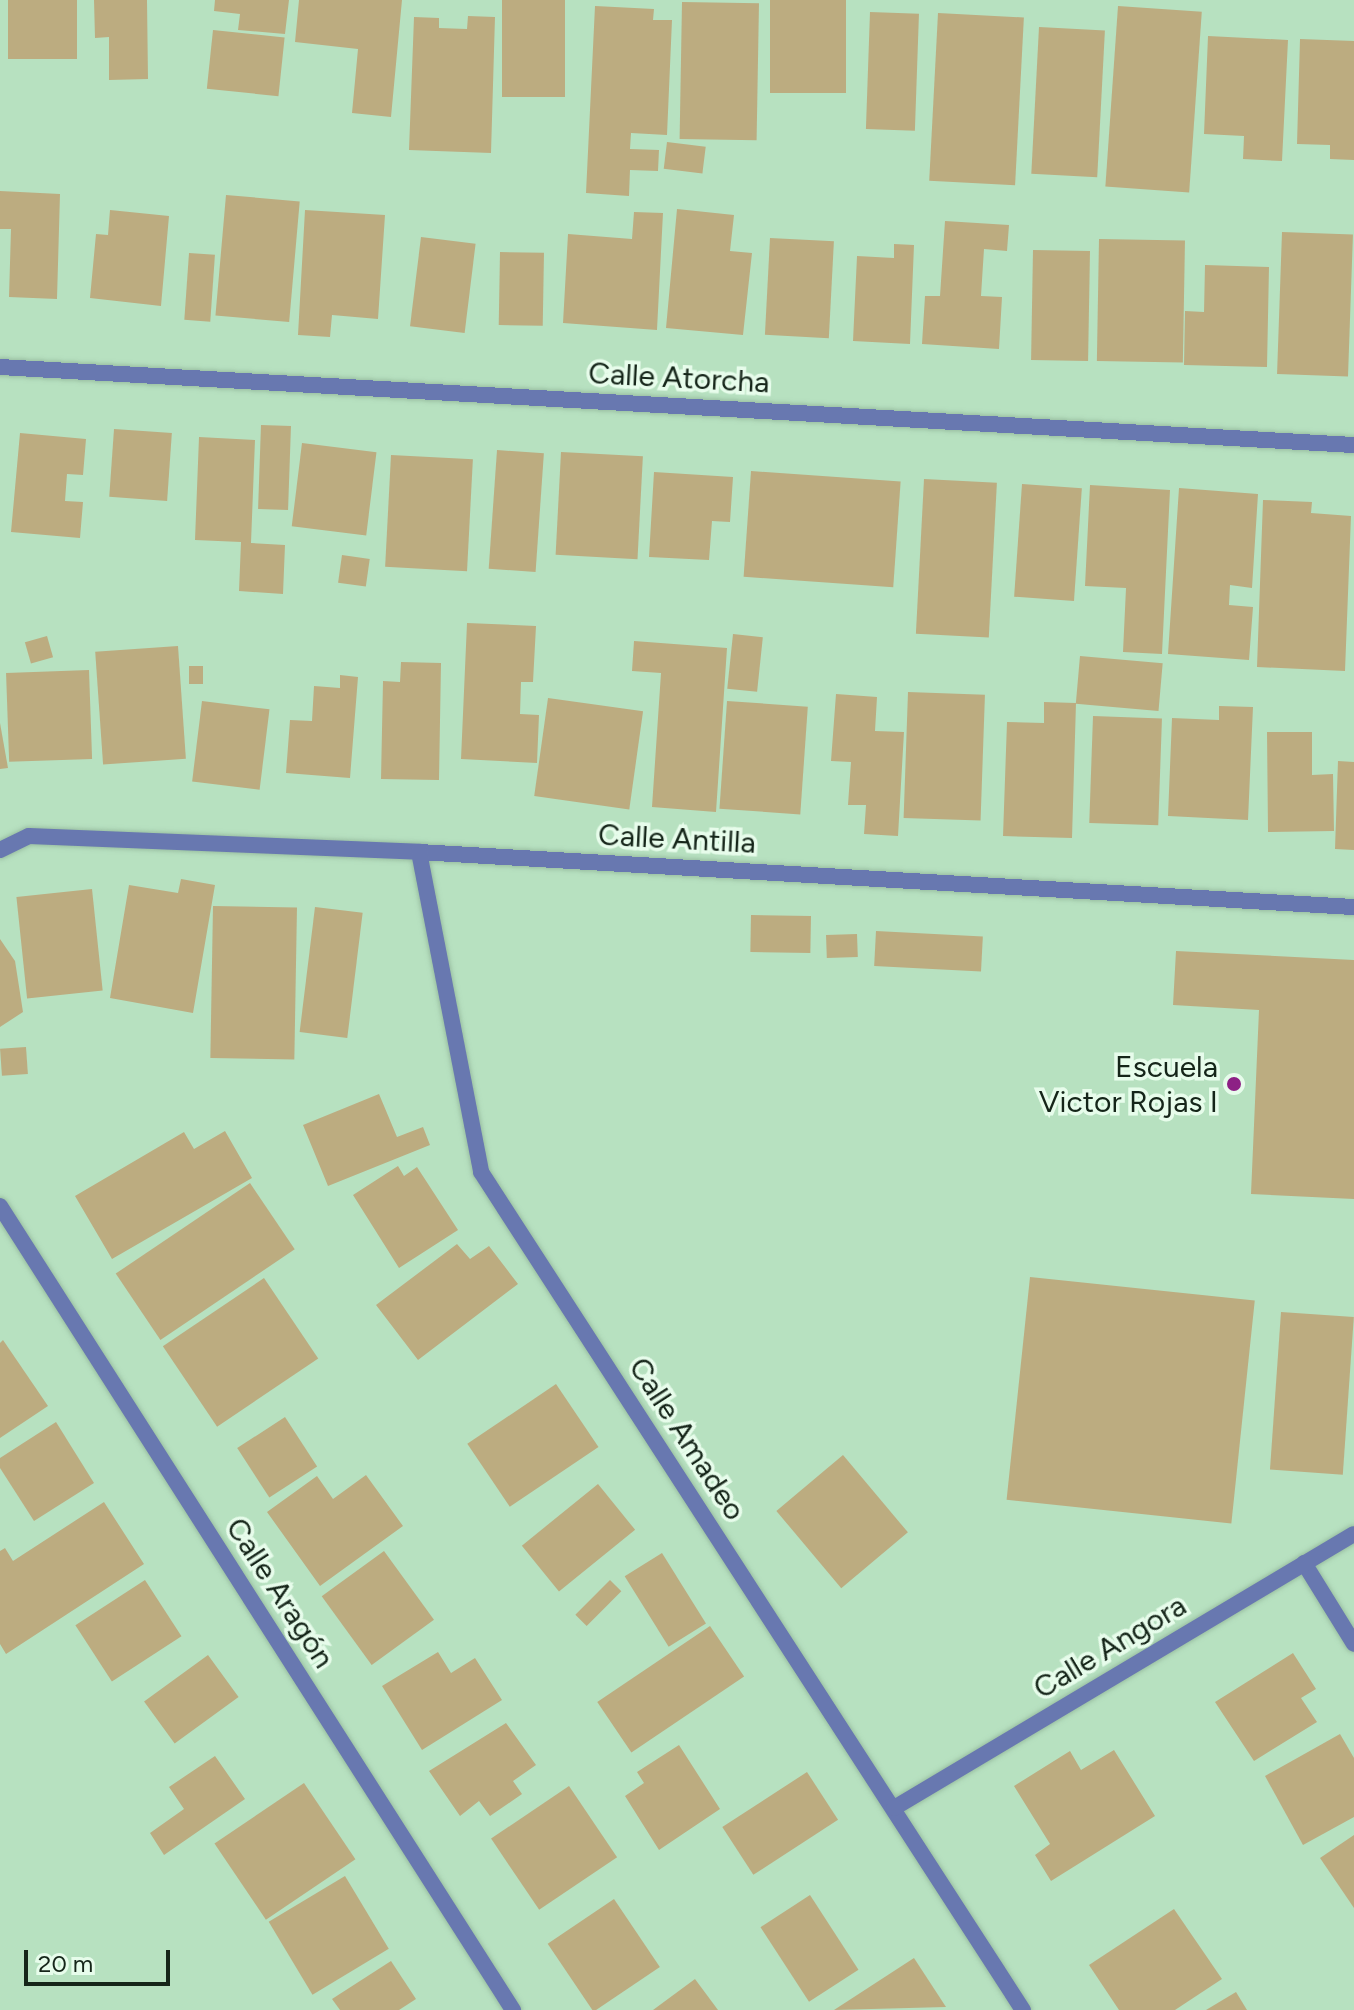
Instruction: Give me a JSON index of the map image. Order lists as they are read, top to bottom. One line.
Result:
{"streets":{"street":["Calle Atorcha","Calle Antilla","Calle Amadeo","Calle Aragón","Calle Angora"]},"crossings":[["Calle Antilla","Calle Amadeo"],["Calle Amadeo","Calle Angora"]],"places":["Escuela Victor Rojas I"],"scale_bar":"20 m"}
